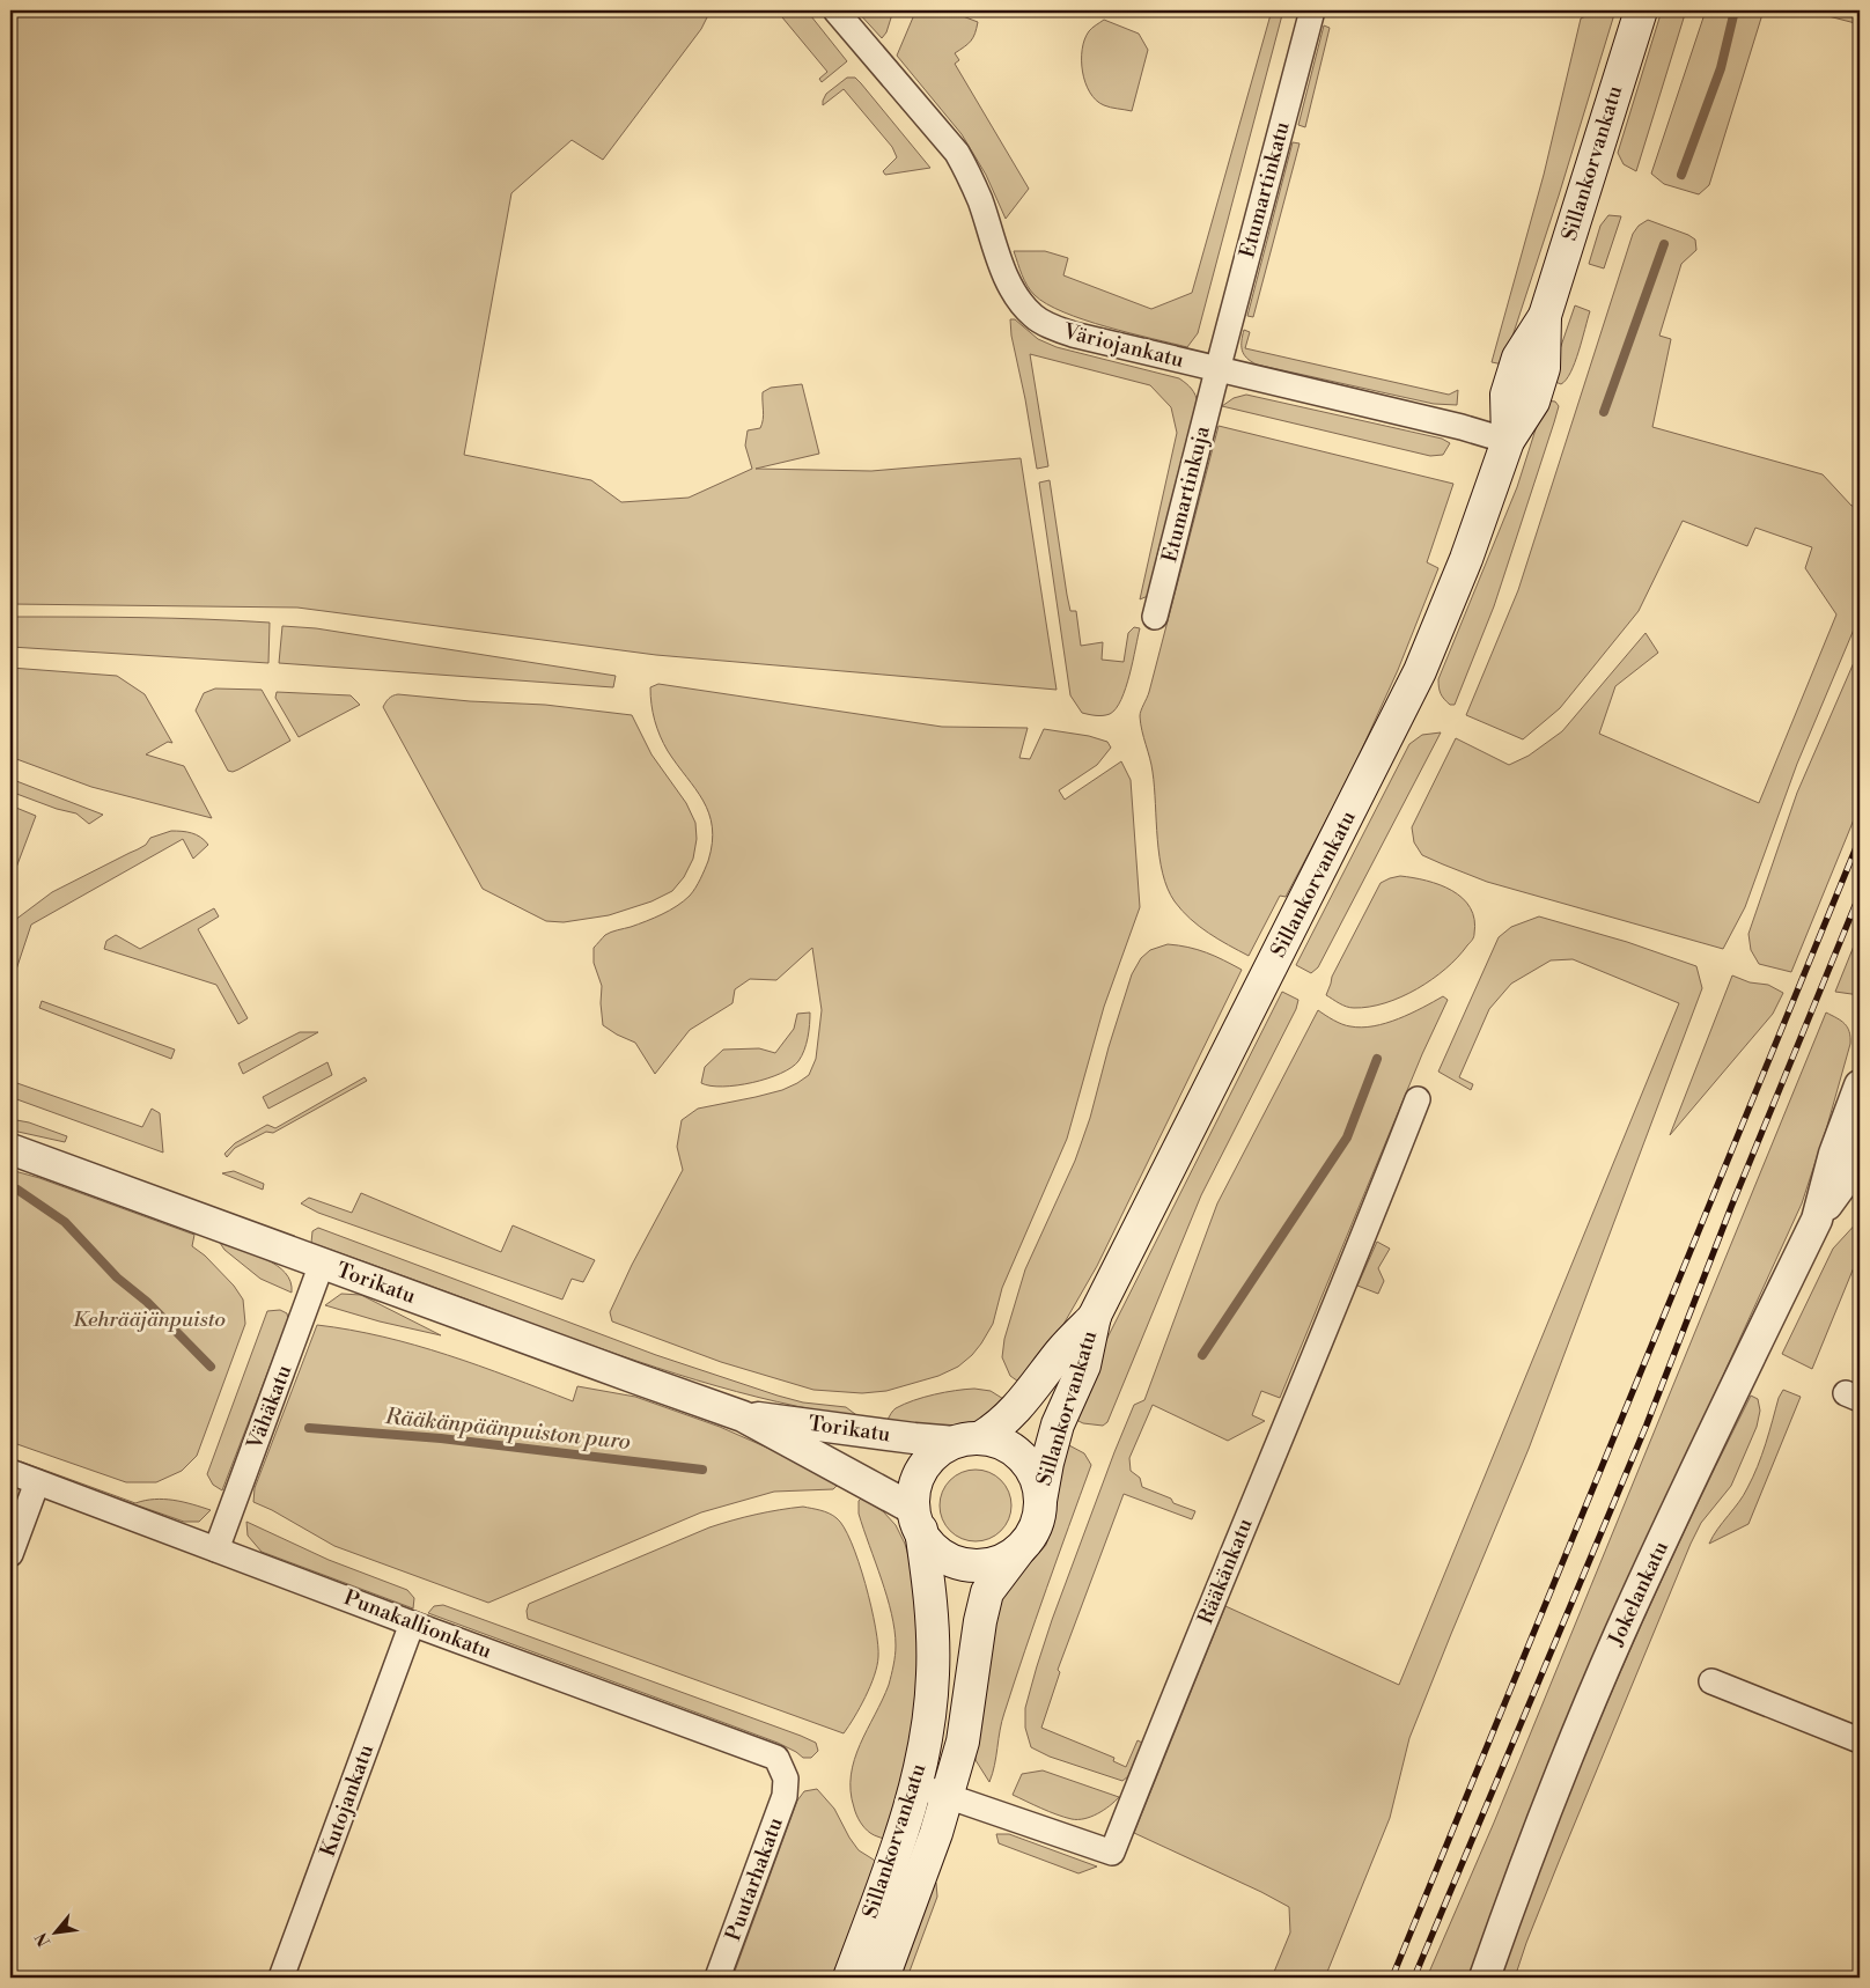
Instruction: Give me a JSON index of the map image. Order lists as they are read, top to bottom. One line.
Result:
{"streets":{"main road":["Sillankorvankatu"],"street":["Etumartinkatu","Väriojankatu","Etumartinkuja","Torikatu","Vähäkatu","Rääkänkatu","Jokelankatu","Punakallionkatu","Kutojankatu","Puutarhakatu"]},"crossings":[["Sillankorvankatu","Väriojankatu"],["Sillankorvankatu","Torikatu"],["Sillankorvankatu","Rääkänkatu"],["Etumartinkatu","Väriojankatu"],["Etumartinkatu","Etumartinkuja"],["Väriojankatu","Etumartinkuja"],["Torikatu","Vähäkatu"],["Vähäkatu","Punakallionkatu"],["Punakallionkatu","Kutojankatu"],["Punakallionkatu","Puutarhakatu"]],"water":["Rääkänpäänpuiston puro"],"parks":["Kehrääjänpuisto"],"north":"bottom left"}
